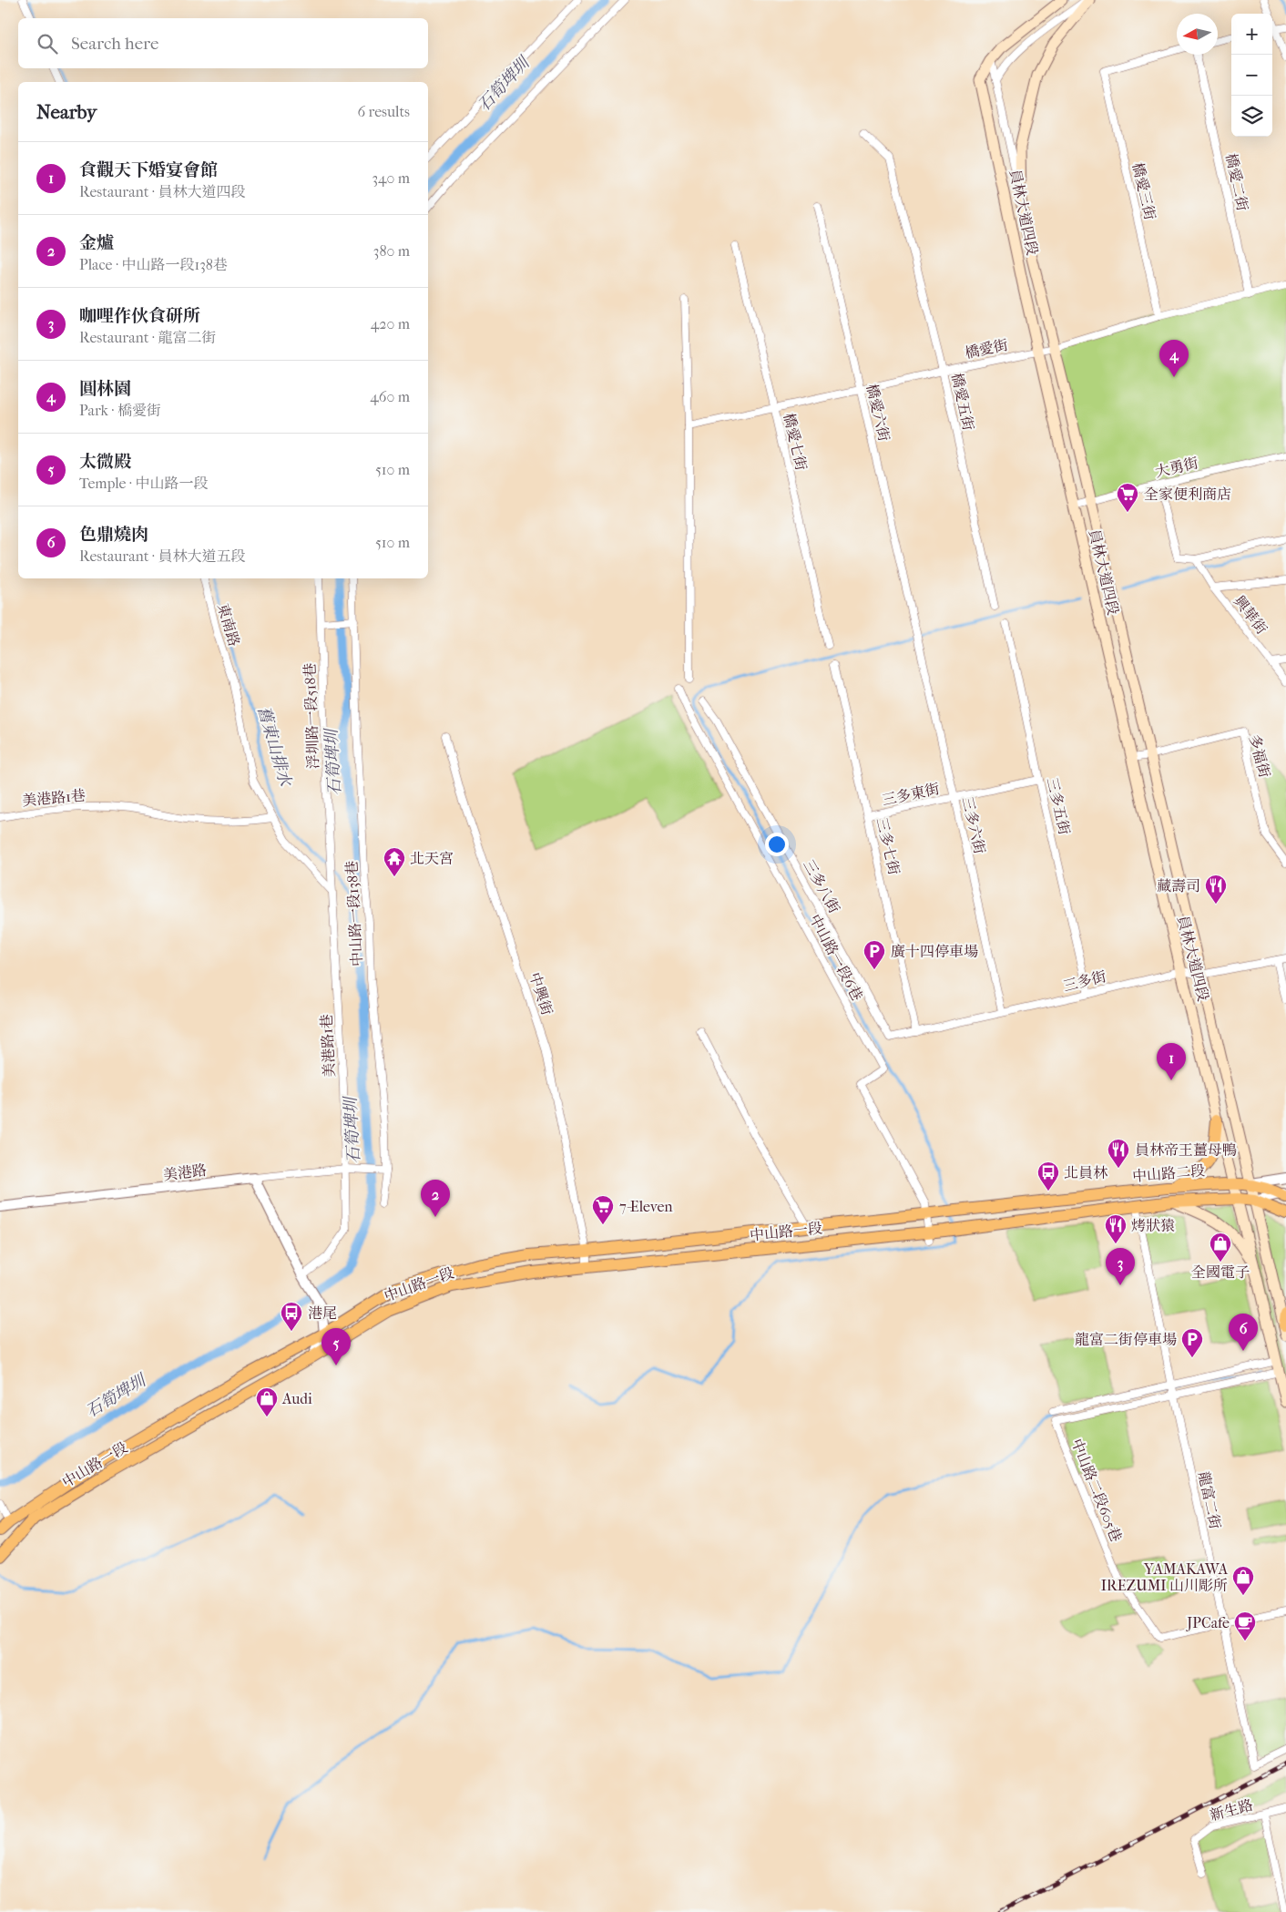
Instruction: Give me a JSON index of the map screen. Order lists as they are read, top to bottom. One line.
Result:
{"streets":{"main road":["員林大道四段","中山路二段","中山路一段"],"street":["橋愛二街","橋愛三街","橋愛街","橋愛五街","橋愛六街","橋愛七街","大勇街","興華街","東南路","浮圳路一段518巷","多福街","三多東街","美港路1巷","三多五街","三多六街","三多七街","三多八街","中山路一段138巷","中山路一段6巷","三多街","中興街","美港路","中山路二段605巷","龍富二街","新生路"]},"crossings":[["橋愛二街","橋愛街"],["橋愛三街","橋愛街"],["員林大道四段","橋愛街"],["員林大道四段","大勇街"],["員林大道四段","多福街"],["員林大道四段","三多街"],["員林大道四段","中山路二段"],["橋愛街","橋愛五街"],["橋愛街","橋愛六街"],["橋愛街","橋愛七街"],["橋愛六街","三多六街"],["東南路","美港路1巷"],["浮圳路一段518巷","美港路1巷"],["三多東街","三多五街"],["三多東街","三多六街"],["三多東街","三多七街"],["三多五街","三多街"],["三多六街","三多街"],["三多七街","三多街"],["三多八街","三多街"],["中山路一段6巷","中山路一段"],["中興街","中山路一段"],["中山路二段","中山路一段"],["中山路二段","龍富二街"],["中山路二段605巷","龍富二街"]],"water":["石筍埤圳","舊東山排水"],"places":{"supermarket":["全家便利商店","7-Eleven"],"temple":["北天宮"],"restaurant":["藏壽司","員林帝王薑母鴨","烤狀猿"],"parking":["廣十四停車場","龍富二街停車場"],"bus stop":["北員林","港尾"],"shop":["全國電子","Audi","YAMAKAWA IREZUMI 山川彫所"],"cafe":["JPCafe"]},"north":"left","page":{"map_buttons":["+","−"],"search":"Search here","heading":["Nearby","6 results"],"list":[{"mark":"1","name":"食觀天下婚宴會館","note":"Restaurant · 員林大道四段","value":"340 m"},{"mark":"2","name":"金爐","note":"Place · 中山路一段138巷","value":"380 m"},{"mark":"3","name":"咖哩作伙食研所","note":"Restaurant · 龍富二街","value":"420 m"},{"mark":"4","name":"圓林園","note":"Park · 橋愛街","value":"460 m"},{"mark":"5","name":"太微殿","note":"Temple · 中山路一段","value":"510 m"},{"mark":"6","name":"色鼎燒肉","note":"Restaurant · 員林大道五段","value":"510 m"}],"pins":["4","1","2","3","6","5"]}}
